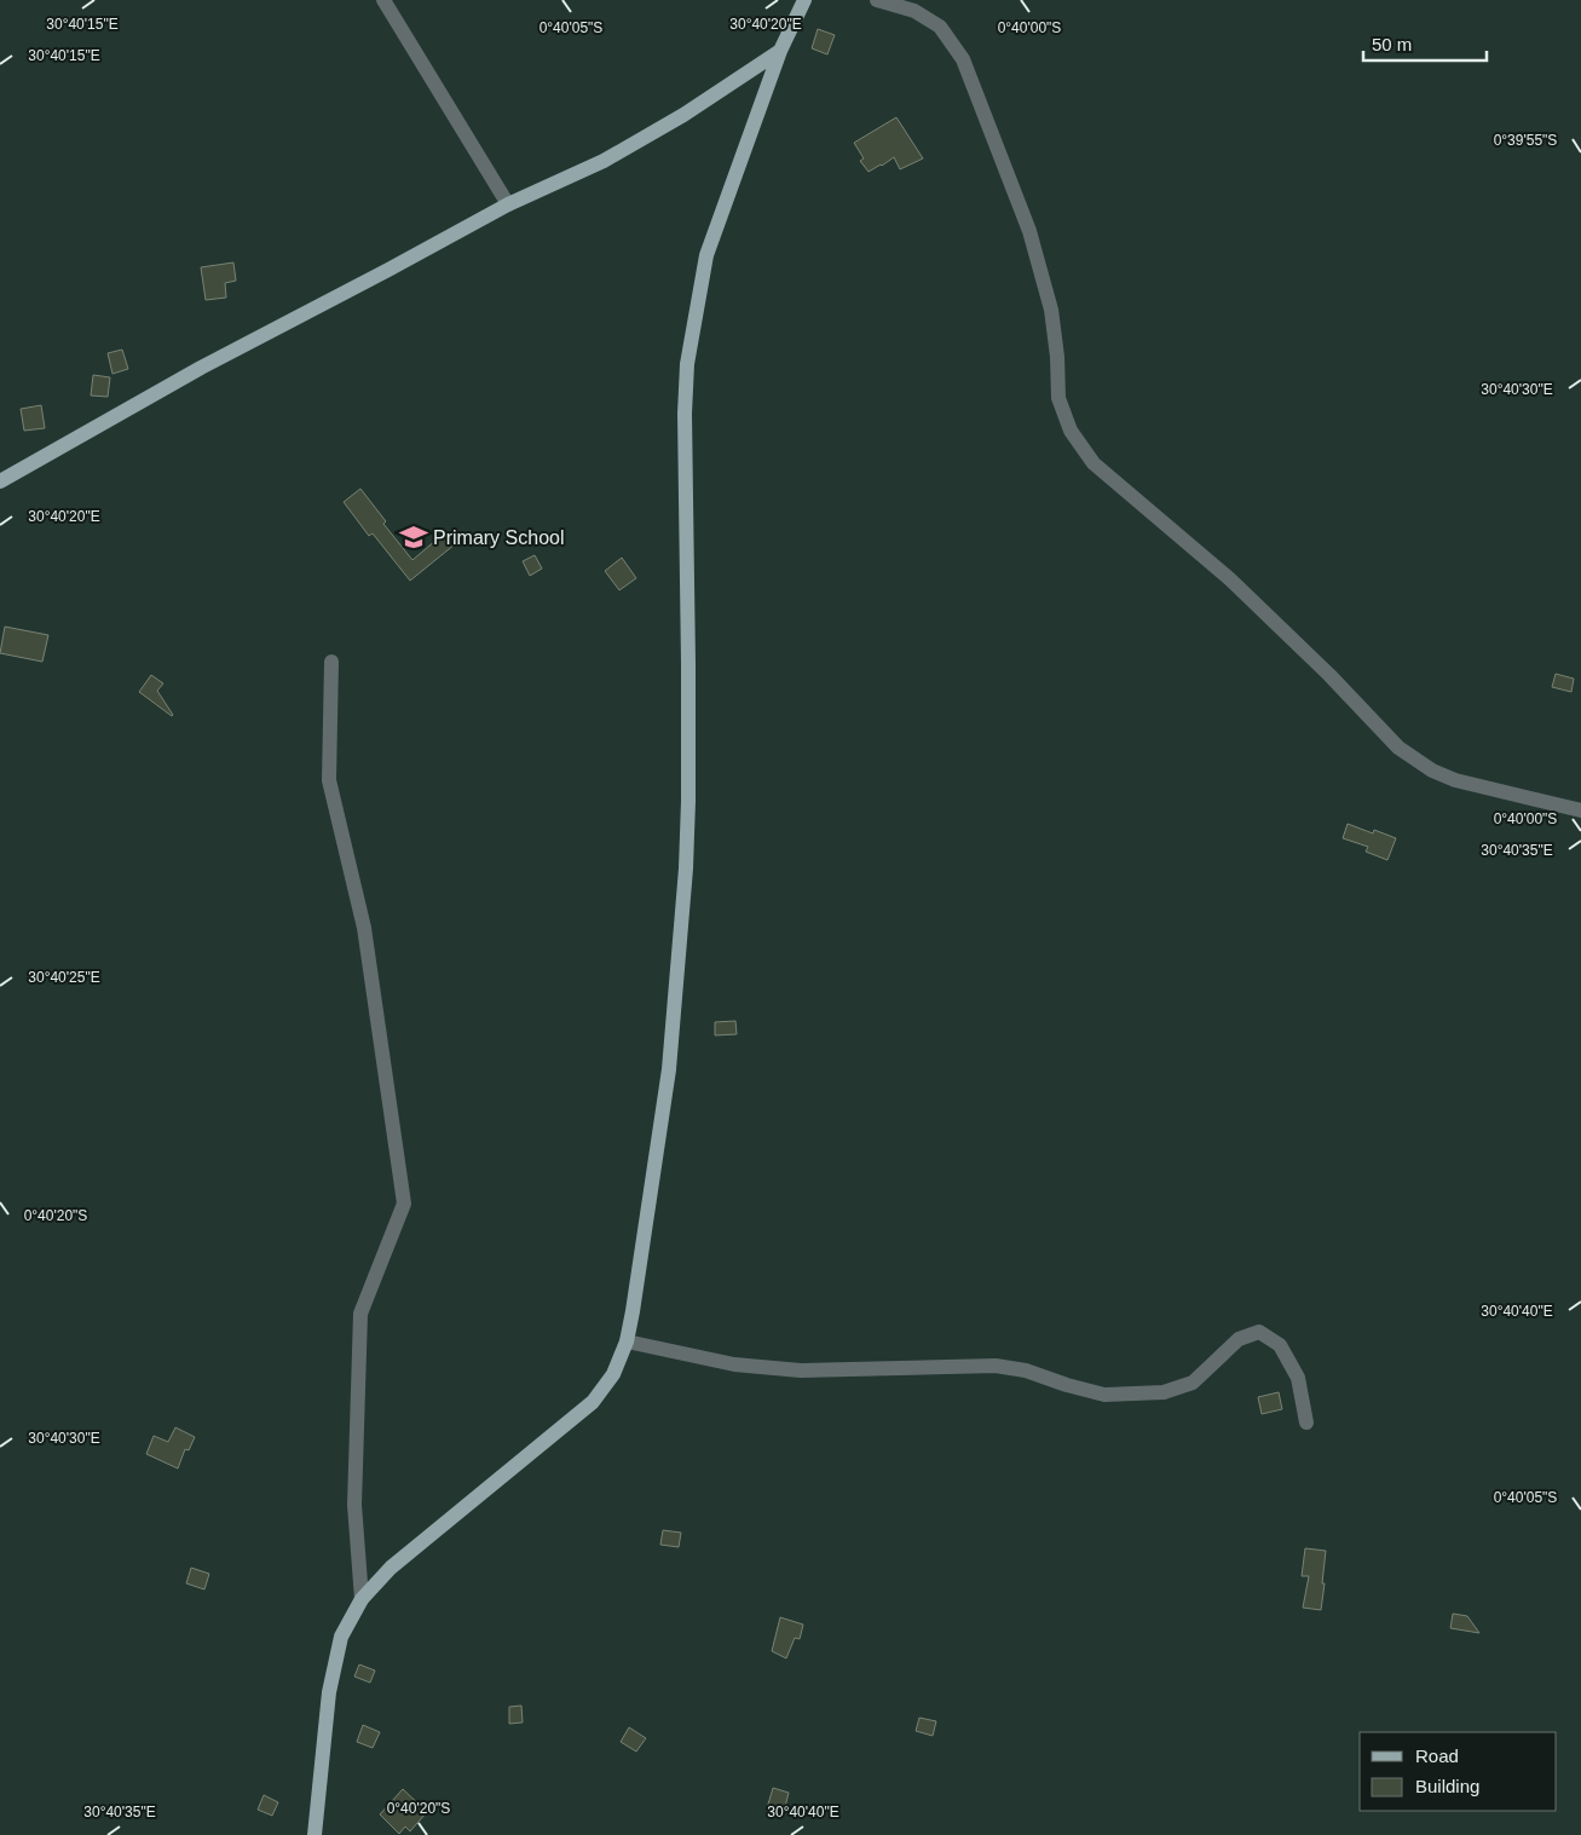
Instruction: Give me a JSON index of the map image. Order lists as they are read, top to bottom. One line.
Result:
{"places":{"school or university":["Primary School"]},"legend":["Road","Building"],"scale_bar":"50 m","coordinates":["30°40'15\"E","30°40'20\"E","0°40'05\"S","0°40'00\"S","0°39'55\"S","30°40'30\"E","30°40'35\"E","30°40'25\"E","0°40'20\"S","30°40'40\"E"]}
